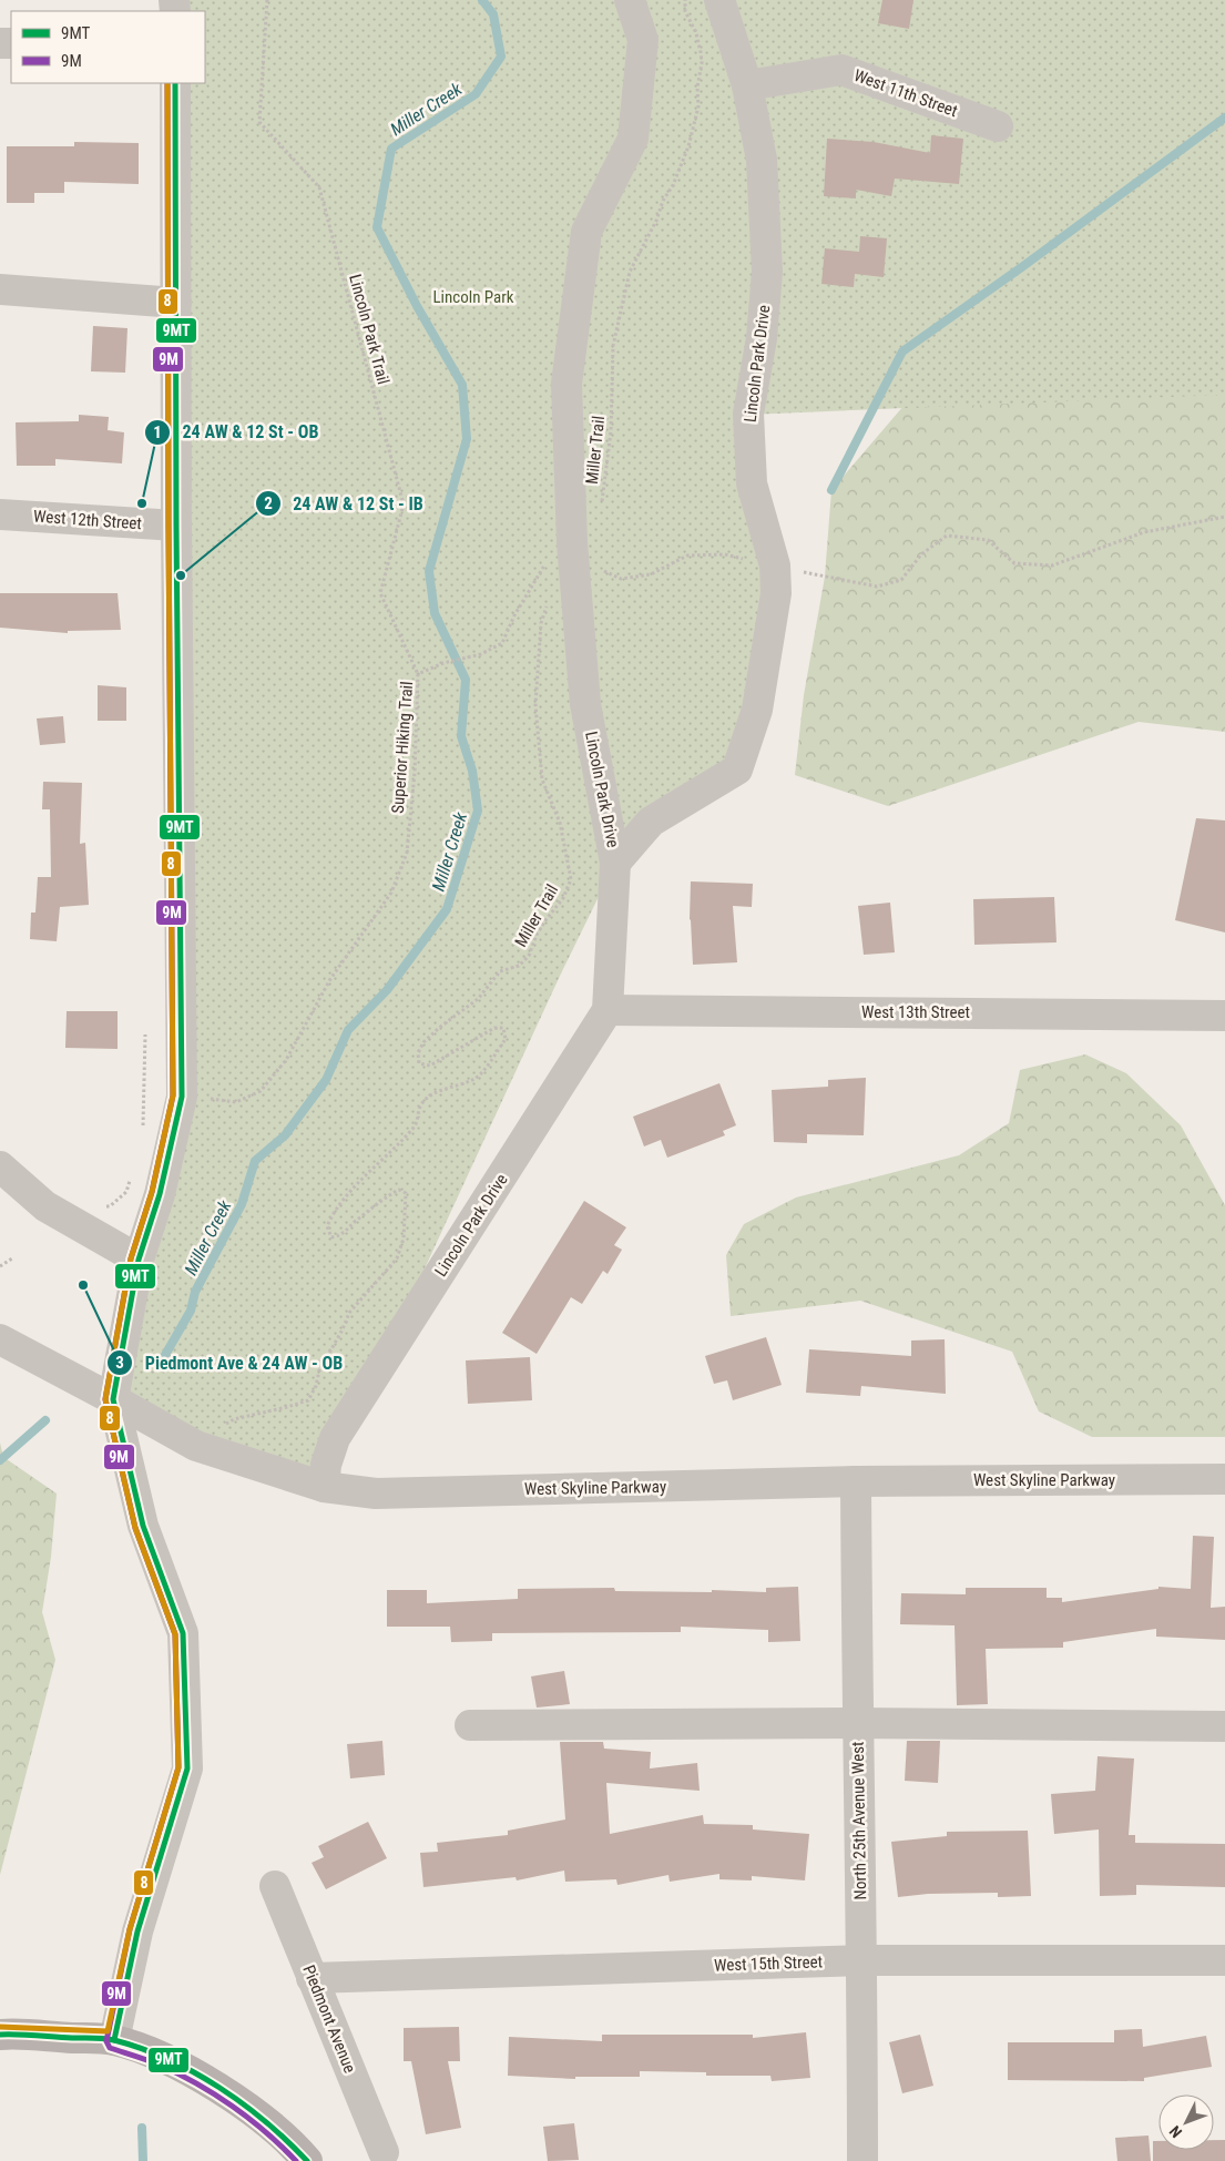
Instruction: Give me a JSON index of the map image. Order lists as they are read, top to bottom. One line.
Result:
{"streets":{"street":["West 11th Street","Lincoln Park Drive","West 12th Street","West 13th Street","West Skyline Parkway","North 25th Avenue West","West 15th Street","Piedmont Avenue"],"path":["Lincoln Park Trail","Miller Trail","Superior Hiking Trail"]},"crossings":[["West 11th Street","Lincoln Park Drive"],["Lincoln Park Trail","Superior Hiking Trail"],["Lincoln Park Drive","Superior Hiking Trail"],["Lincoln Park Drive","West 13th Street"],["Lincoln Park Drive","West Skyline Parkway"],["West Skyline Parkway","North 25th Avenue West"],["North 25th Avenue West","West 15th Street"],["West 15th Street","Piedmont Avenue"]],"water":["Miller Creek"],"parks":["Lincoln Park"],"places":["24 AW & 12 St - OB","24 AW & 12 St - IB","Piedmont Ave & 24 AW - OB"],"lines":["transit line 9MT","transit line 9M","transit line 8"],"legend":["9MT","9M"],"north":"bottom left"}
